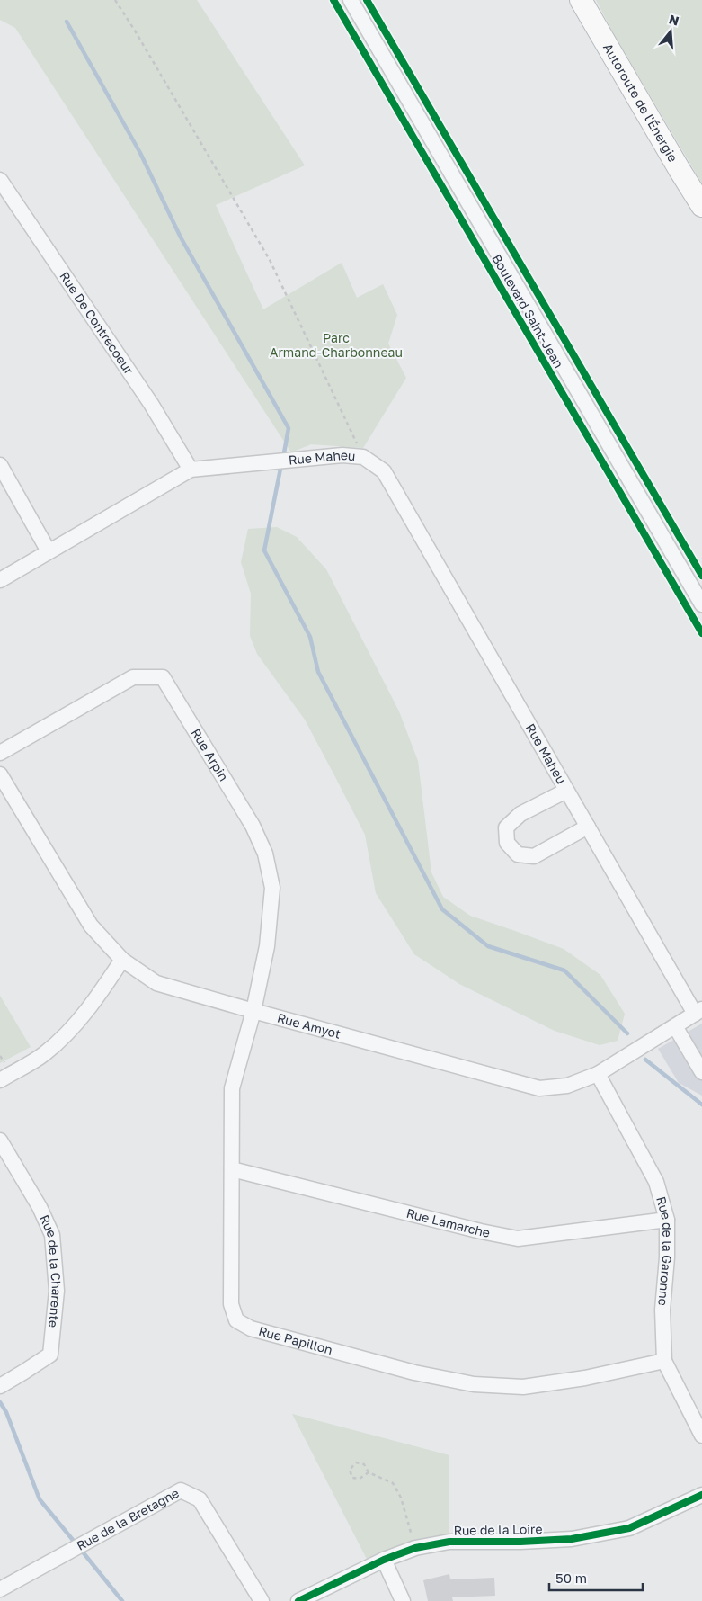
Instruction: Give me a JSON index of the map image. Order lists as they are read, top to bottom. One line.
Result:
{"streets":{"highway":["Autoroute de l'Énergie"],"street":["Boulevard Saint-Jean","Rue De Contrecoeur","Rue Maheu","Rue Arpin","Rue Amyot","Rue Lamarche","Rue de la Garonne","Rue de la Charente","Rue Papillon","Rue de la Bretagne","Rue de la Loire"]},"crossings":[["Rue De Contrecoeur","Rue Maheu"],["Rue Maheu","Rue Amyot"],["Rue Arpin","Rue Amyot"],["Rue Arpin","Rue Papillon"],["Rue Amyot","Rue de la Garonne"],["Rue Amyot","Rue Papillon"],["Rue Lamarche","Rue de la Garonne"],["Rue Lamarche","Rue Papillon"],["Rue de la Garonne","Rue Papillon"]],"parks":["Parc Armand-Charbonneau"],"scale_bar":"50 m","north":"top"}
